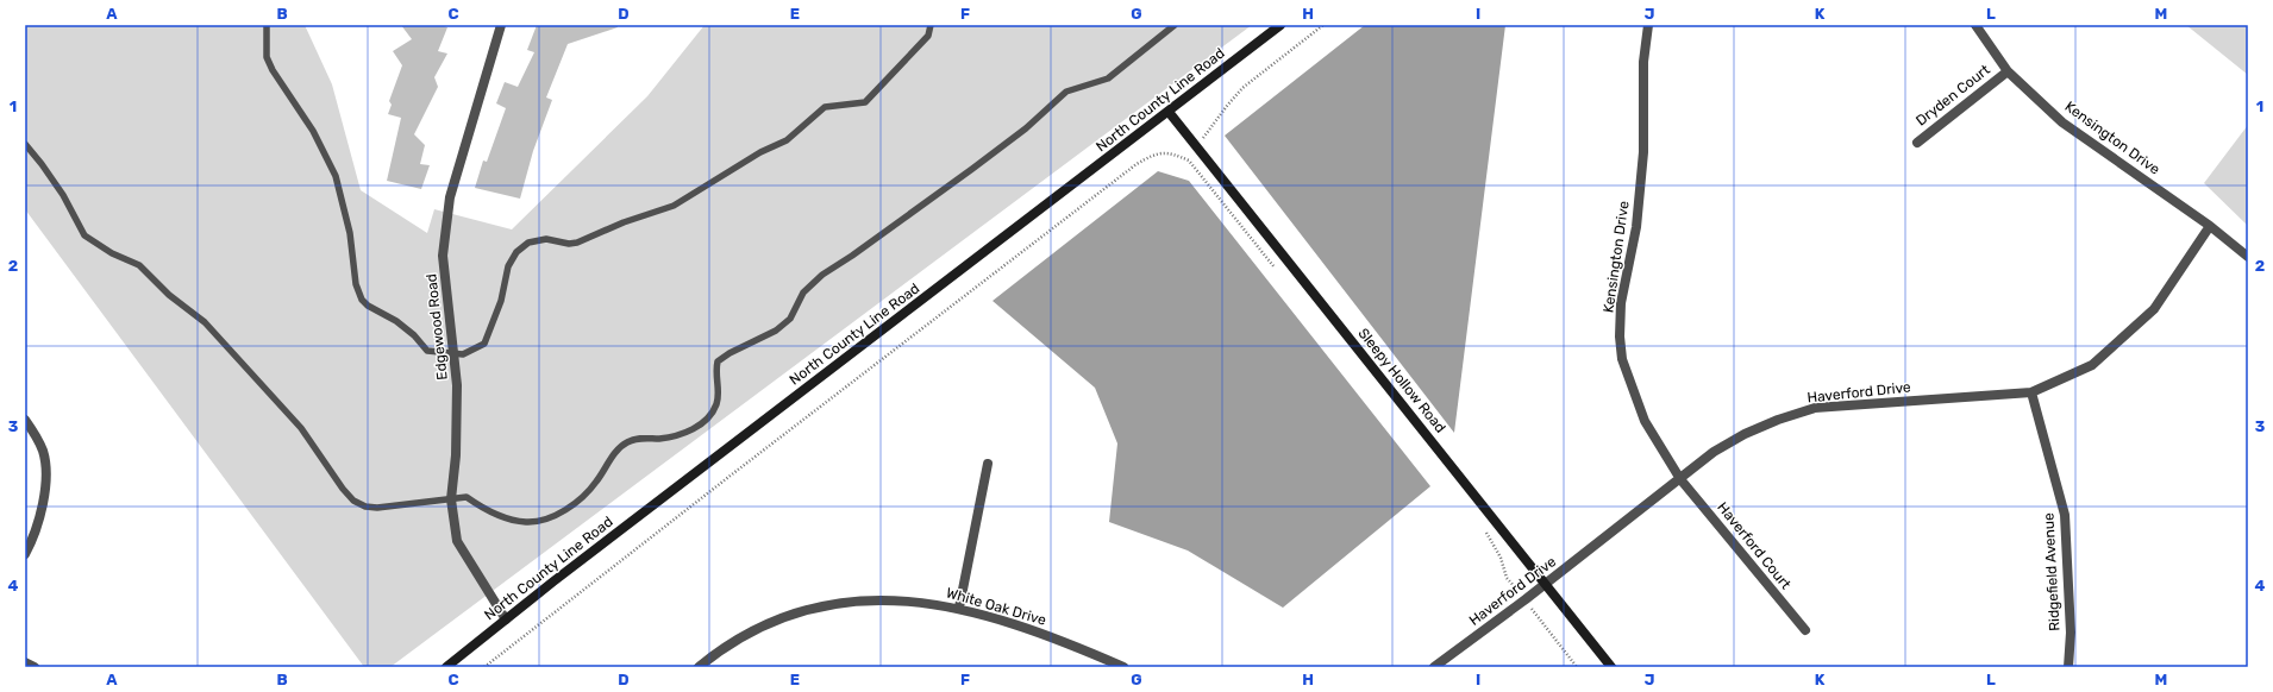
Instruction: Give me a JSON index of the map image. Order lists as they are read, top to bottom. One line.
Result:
{"streets":{"street":["Dryden Court","North County Line Road","Kensington Drive","Edgewood Road","Sleepy Hollow Road","Haverford Drive","Haverford Court","Ridgefield Avenue","White Oak Drive"]},"crossings":[["Dryden Court","Kensington Drive"],["North County Line Road","Edgewood Road"],["North County Line Road","Sleepy Hollow Road"],["Kensington Drive","Haverford Drive"],["Kensington Drive","Haverford Court"],["Sleepy Hollow Road","Haverford Drive"],["Haverford Drive","Haverford Court"],["Haverford Drive","Ridgefield Avenue"]],"grid":{"columns":["A","B","C","D","E","F","G","H","I","J","K","L","M"],"rows":["1","2","3","4"]}}
